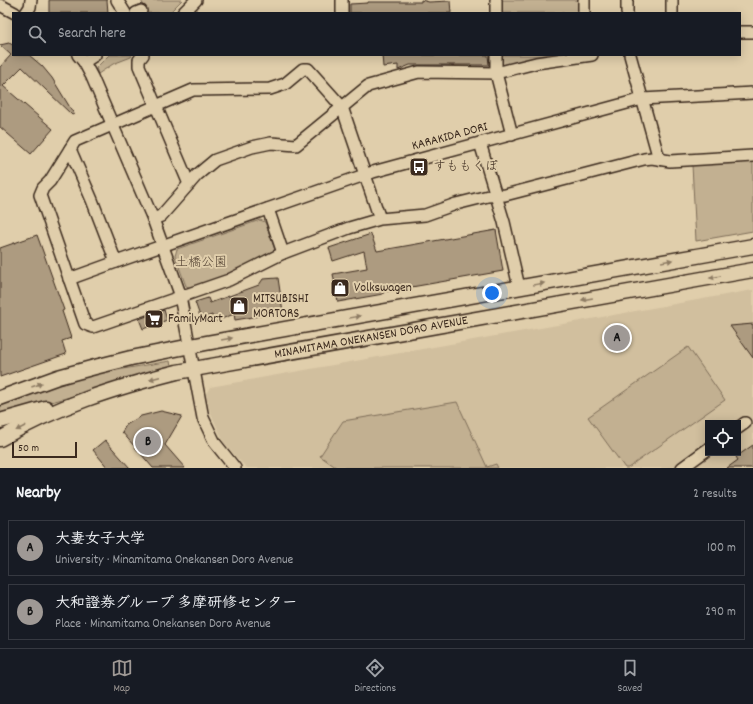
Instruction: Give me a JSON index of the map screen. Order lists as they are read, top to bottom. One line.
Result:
{"streets":{"main road":["MINAMITAMA ONEKANSEN DORO AVENUE"],"street":["KARAKIDA DORI"]},"parks":["土橋公園"],"places":{"bus stop":["すももくぼ"],"shop":["Volkswagen","MITSUBISHI MORTORS"],"supermarket":["FamilyMart"]},"scale_bar":"50 m","page":{"search":"Search here","pins":["A","B"],"scale":"50 m","heading":["Nearby","2 results"],"list":[{"mark":"A","name":"大妻女子大学","note":"University · Minamitama Onekansen Doro Avenue","value":"100 m"},{"mark":"B","name":"大和證券グループ 多摩研修センター","note":"Place · Minamitama Onekansen Doro Avenue","value":"290 m"}],"nav":["Map","Directions","Saved"]}}
